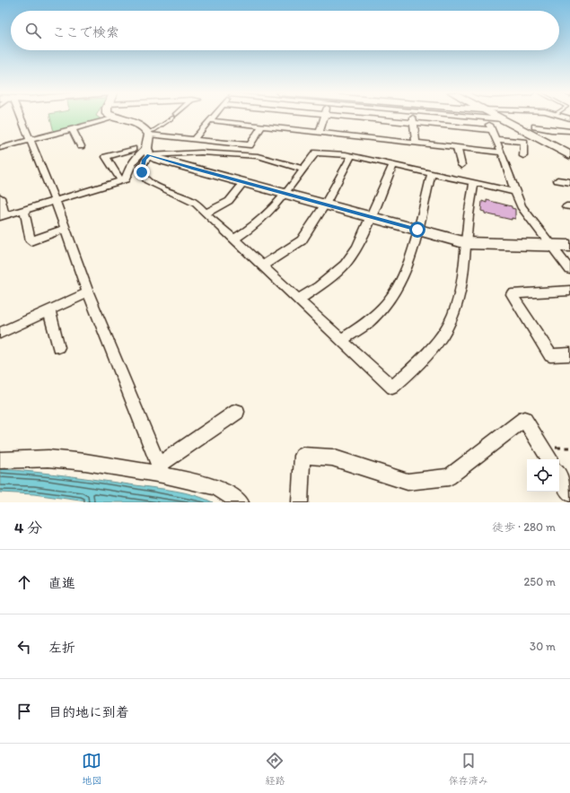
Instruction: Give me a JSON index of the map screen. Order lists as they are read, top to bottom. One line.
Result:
{"page":{"search":"ここで検索","heading":["4 分","徒歩 · 280 m"],"list":[["直進","250 m"],["左折","30 m"],"目的地に到着"],"nav":["地図","経路","保存済み"]}}
